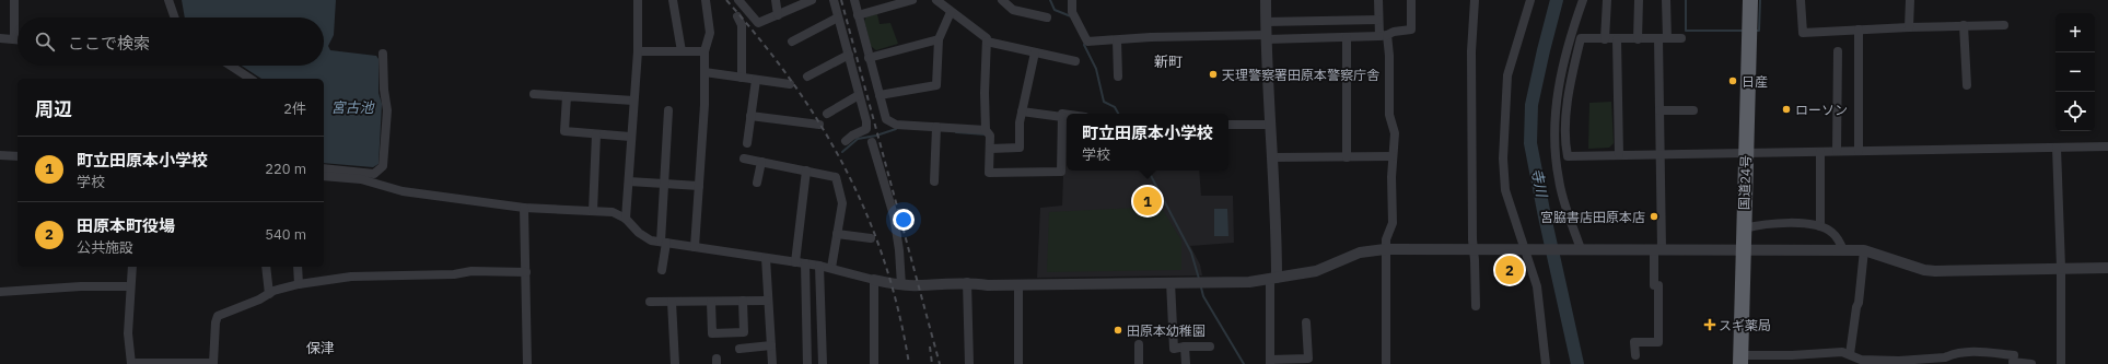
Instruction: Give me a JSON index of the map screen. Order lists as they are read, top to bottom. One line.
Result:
{"streets":{"highway":["国道24号"]},"districts":["新町","保津"],"water":["宮古池","寺川"],"places":{"other":["天理警察署田原本警察庁舎","日産","ローソン","宮脇書店田原本店","田原本幼稚園"],"health":["スギ薬局"]},"page":{"map_buttons":["+","−"],"search":"ここで検索","heading":["周辺","2件"],"popup":["町立田原本小学校","学校"],"list":[{"mark":"1","name":"町立田原本小学校","note":"学校","value":"220 m"},{"mark":"2","name":"田原本町役場","note":"公共施設","value":"540 m"}],"pins":["1","2"]}}
